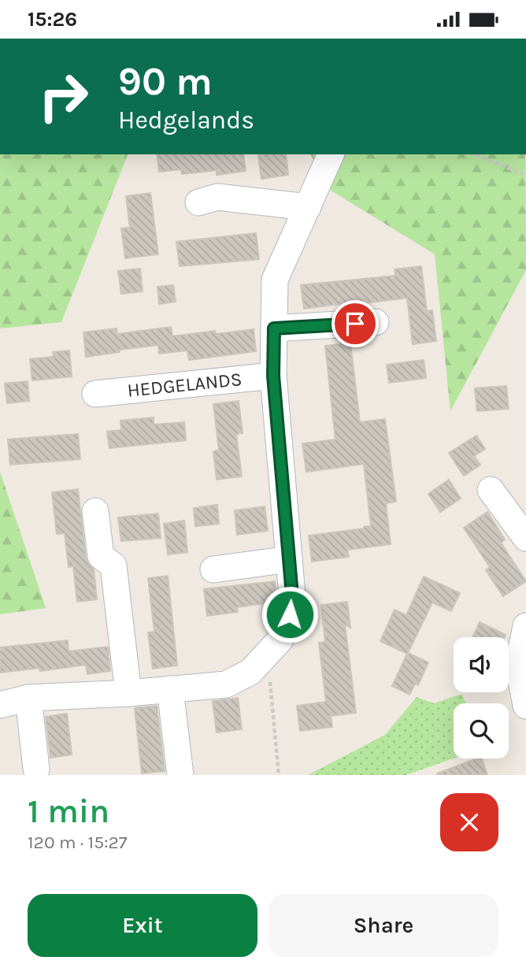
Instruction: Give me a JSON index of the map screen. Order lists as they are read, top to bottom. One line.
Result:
{"streets":{"street":["HEDGELANDS"]},"page":{"status":"15:26","turn":["90 m","Hedgelands"],"heading":["1 min","120 m · 15:27"],"buttons":["Exit","Share"]}}
